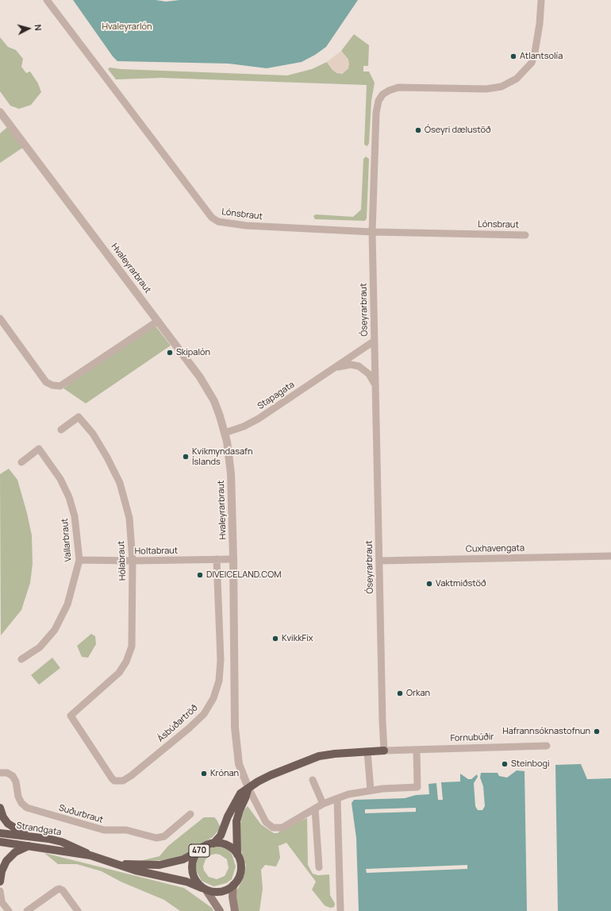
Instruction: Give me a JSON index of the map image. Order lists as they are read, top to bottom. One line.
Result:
{"streets":{"main road":["Fornubúðir","Strandgata","470"],"street":["Lónsbraut","Hvaleyrarbraut","Óseyrarbraut","Stapagata","Vallarbraut","Cuxhavengata","Holtabraut","Hólabraut","Ásbúðartröð","Suðurbraut"]},"crossings":[["Lónsbraut","Óseyrarbraut"],["Hvaleyrarbraut","Stapagata"],["Hvaleyrarbraut","Holtabraut"],["Hvaleyrarbraut","Fornubúðir"],["Óseyrarbraut","Stapagata"],["Óseyrarbraut","Cuxhavengata"],["Óseyrarbraut","Fornubúðir"],["Vallarbraut","Holtabraut"],["Holtabraut","Hólabraut"],["Holtabraut","Ásbúðartröð"],["Hólabraut","Ásbúðartröð"],["Fornubúðir","Strandgata"],["Fornubúðir","470"],["Strandgata","470"]],"parks":["Hvaleyrarlón"],"places":["Atlantsolía","Óseyri dælustöð","Skipalón","Kvikmyndasafn Íslands","DIVEICELAND.COM","Vaktmiðstöð","KvikkFix","Orkan","Hafrannsóknastofnun","Steinbogi","Krónan"],"north":"right"}
